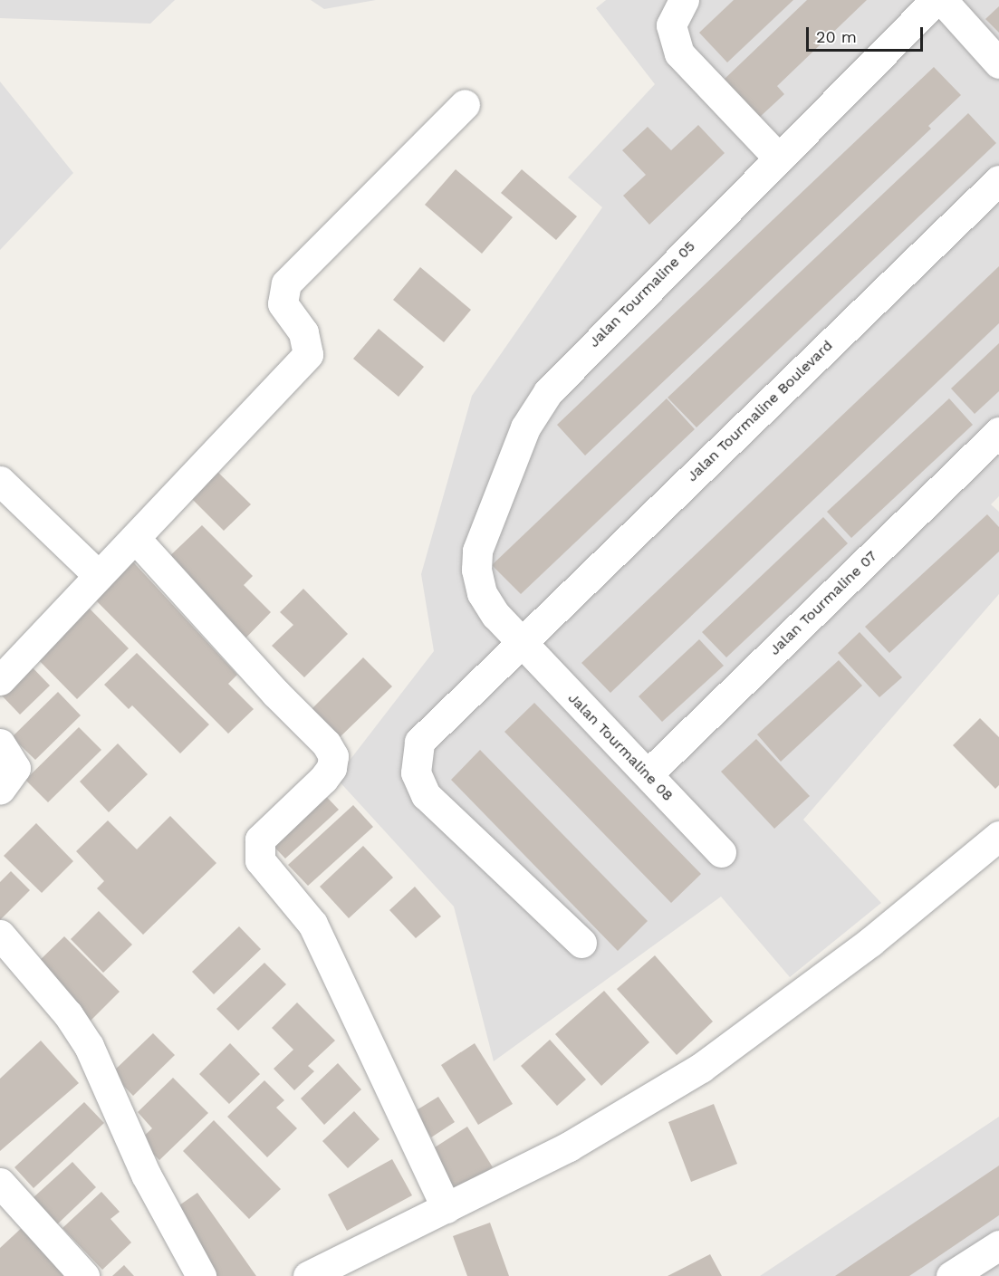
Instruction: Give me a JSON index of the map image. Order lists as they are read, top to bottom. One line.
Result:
{"streets":{"street":["Jalan Tourmaline 05","Jalan Tourmaline Boulevard","Jalan Tourmaline 07","Jalan Tourmaline 08"]},"crossings":[["Jalan Tourmaline 05","Jalan Tourmaline Boulevard"],["Jalan Tourmaline 05","Jalan Tourmaline 08"],["Jalan Tourmaline Boulevard","Jalan Tourmaline 08"],["Jalan Tourmaline 07","Jalan Tourmaline 08"]],"scale_bar":"20 m"}
